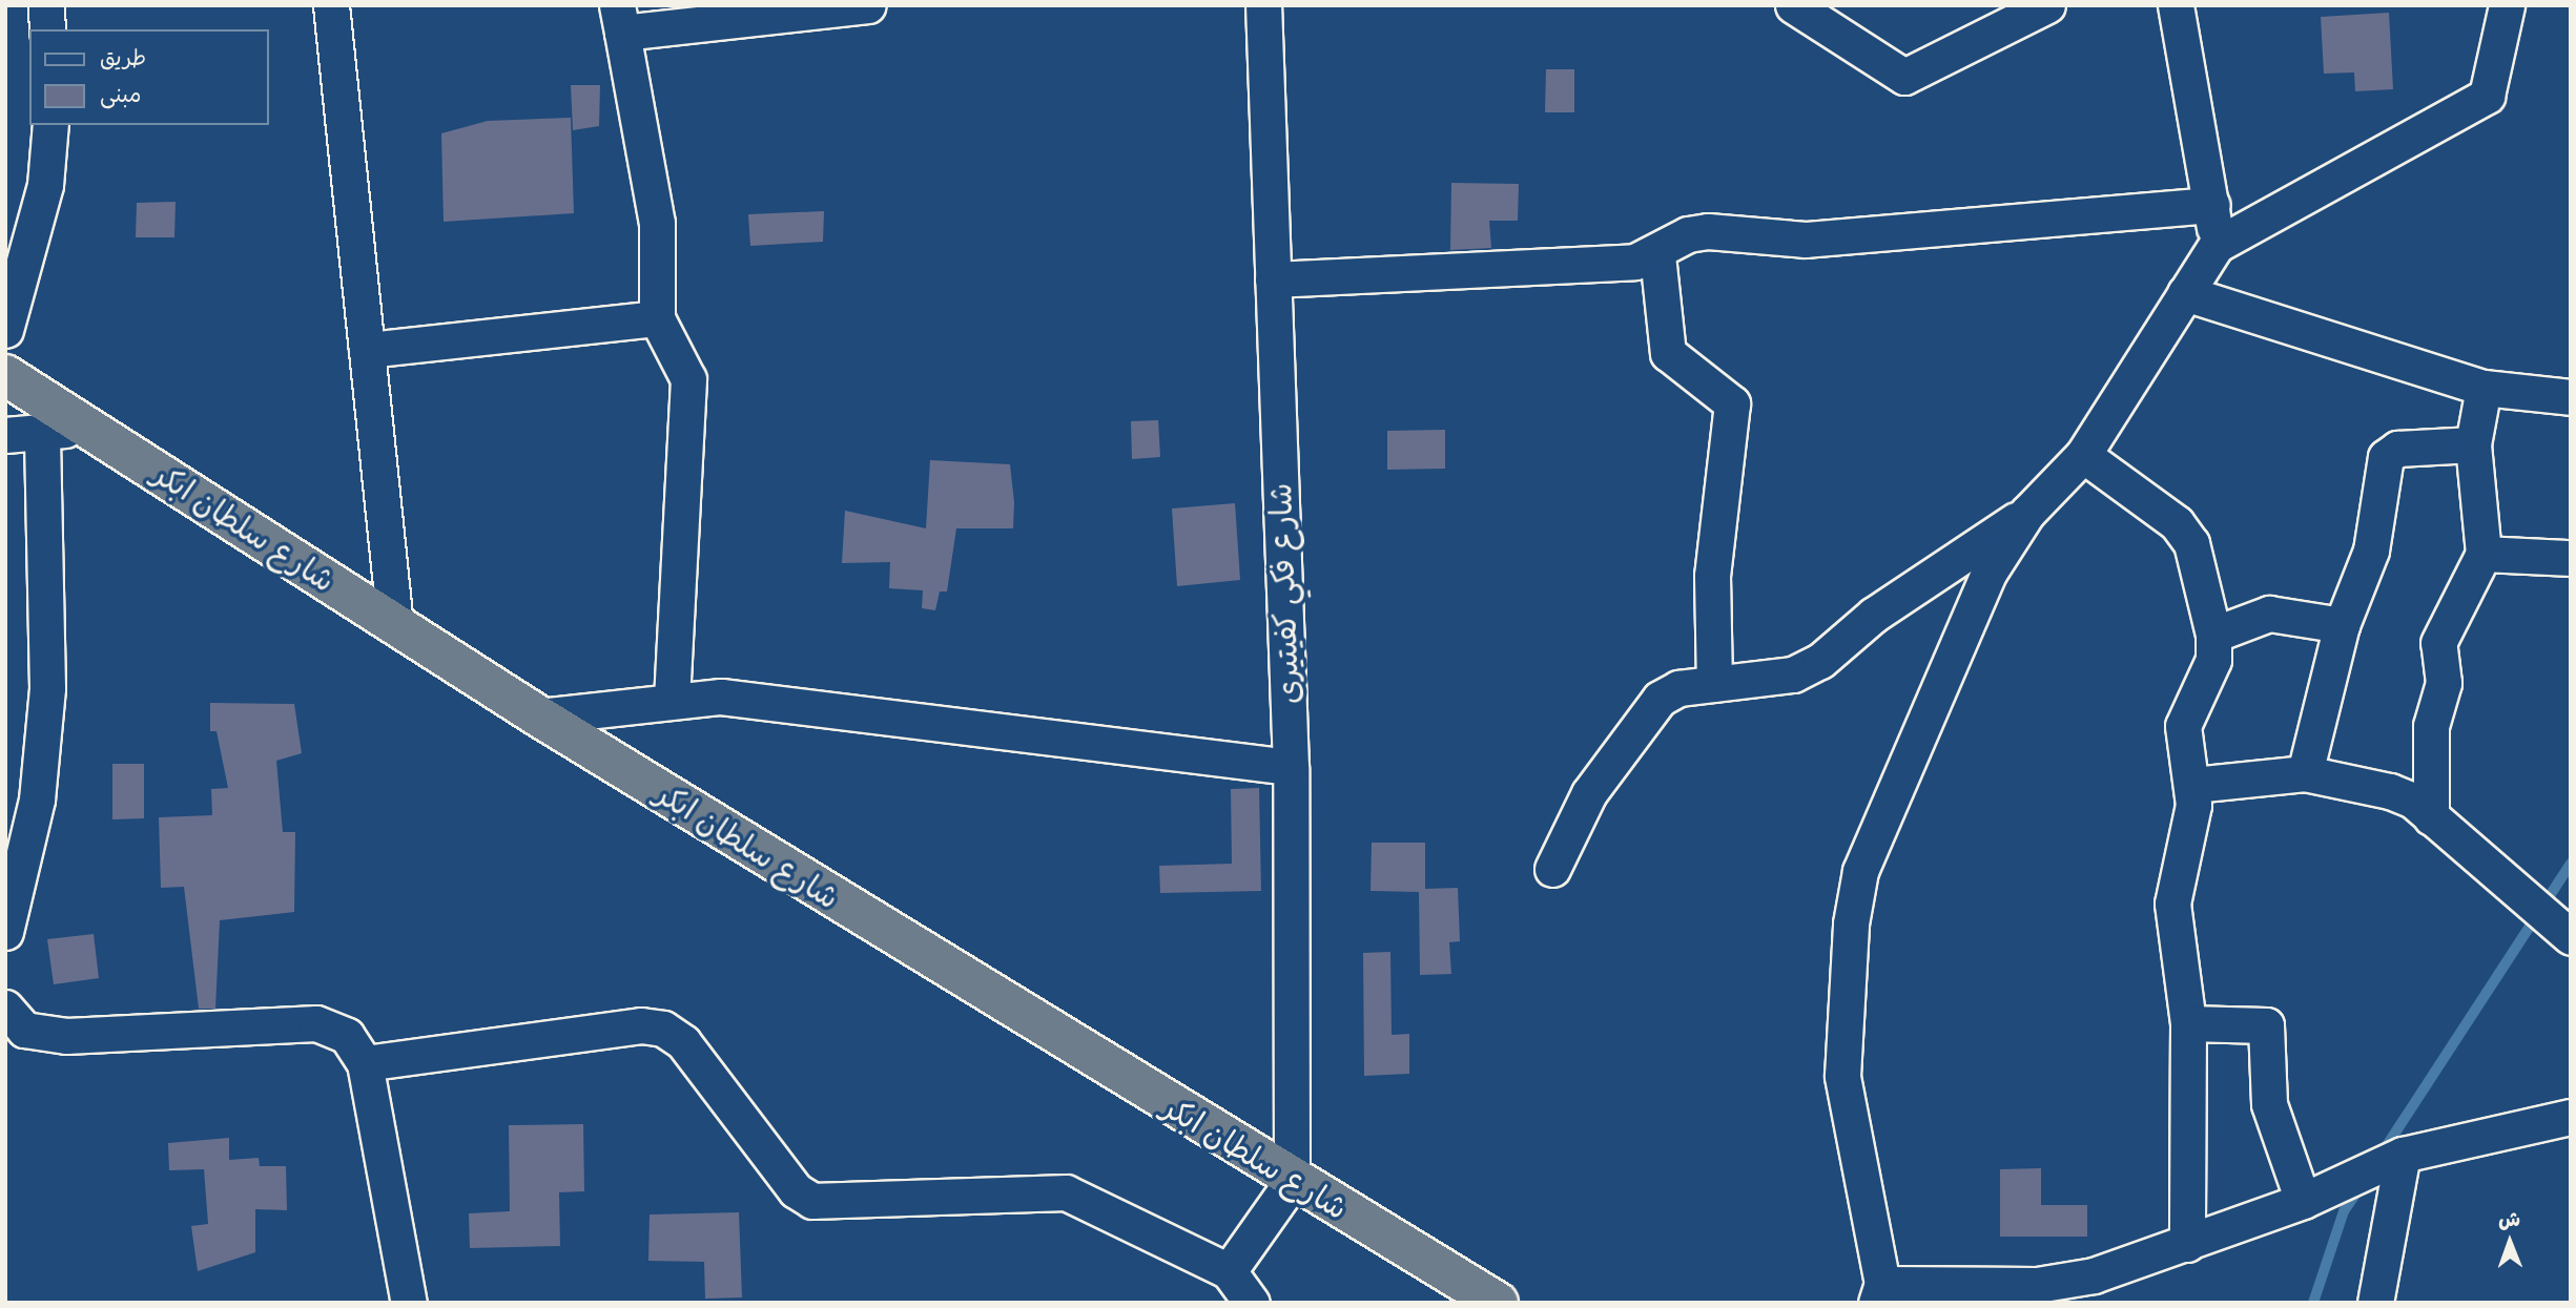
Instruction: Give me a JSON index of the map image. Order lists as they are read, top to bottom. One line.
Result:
{"streets":{"highway":["شارع سلطان ابكر"],"street":["شارع فكي كفيتيرى"]},"crossings":[["شارع سلطان ابكر","شارع فكي كفيتيرى"]],"legend":["طريق","مبنى"],"north":"top"}
